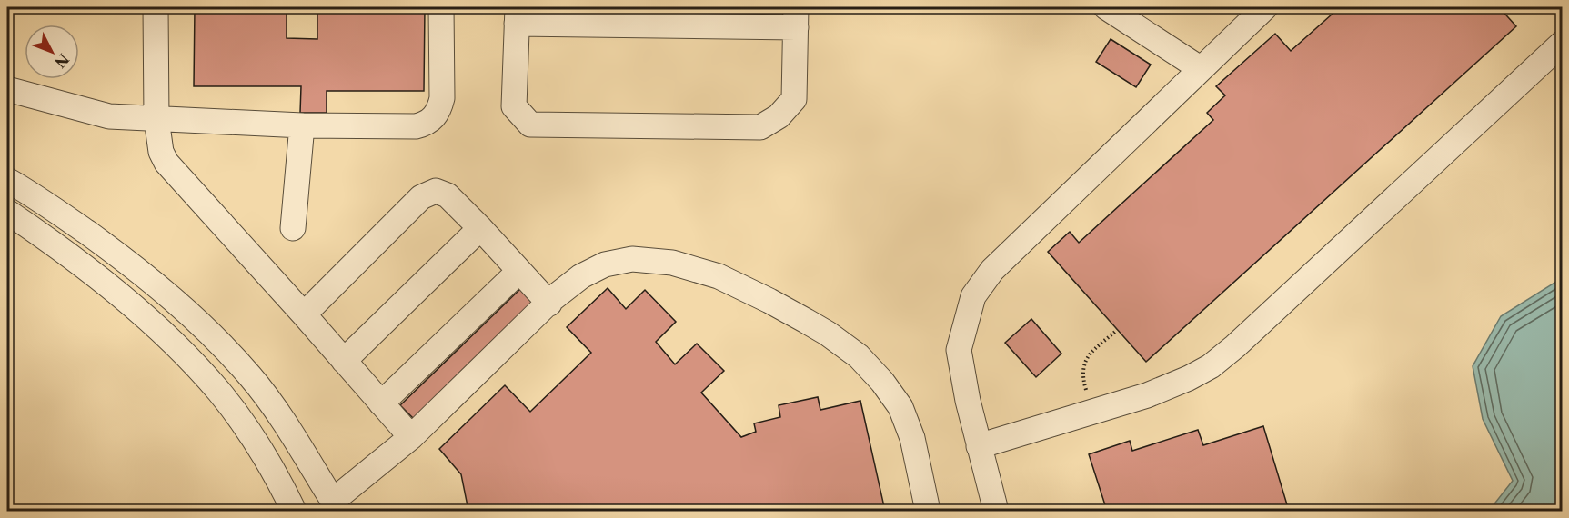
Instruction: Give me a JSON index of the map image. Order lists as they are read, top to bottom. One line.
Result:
{"north":"bottom right"}
